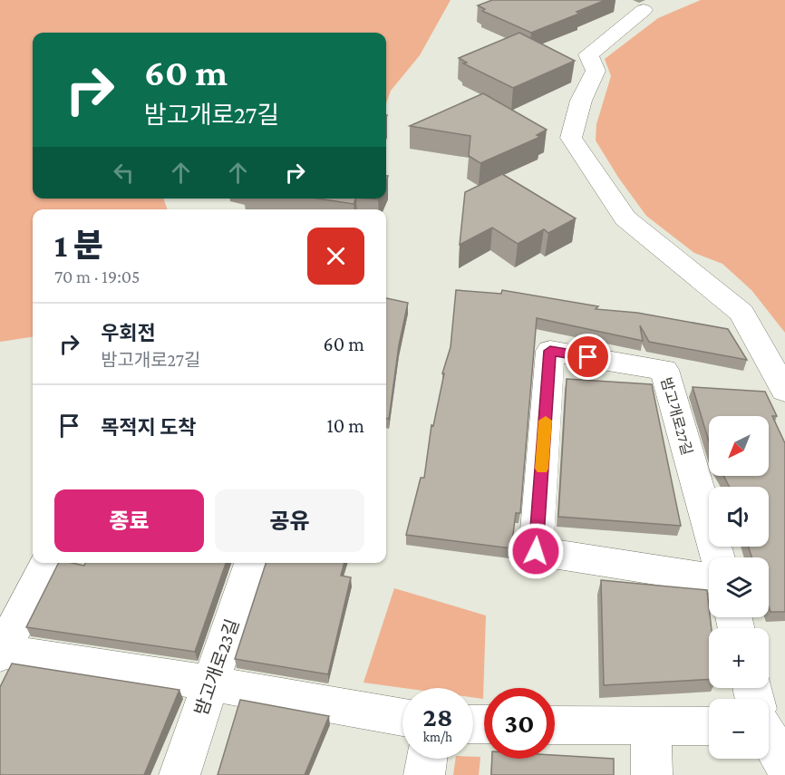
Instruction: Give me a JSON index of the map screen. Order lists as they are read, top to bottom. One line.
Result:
{"streets":{"street":["밤고개로27길","밤고개로23길"]},"north":"bottom left","page":{"turn":["60 m","밤고개로27길"],"heading":["1 분","70 m · 19:05"],"list":[{"name":"우회전","note":"밤고개로27길","value":"60 m"},{"name":"목적지 도착","value":"10 m"}],"map_buttons":["+","−"],"buttons":["종료","공유"],"speed":"28 km/h","limit":"30"}}
